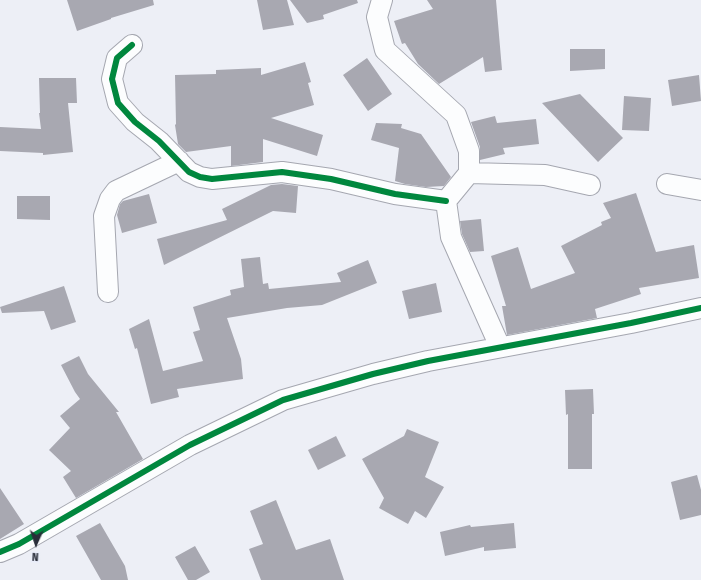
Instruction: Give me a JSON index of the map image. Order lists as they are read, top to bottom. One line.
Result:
{"north":"bottom"}
